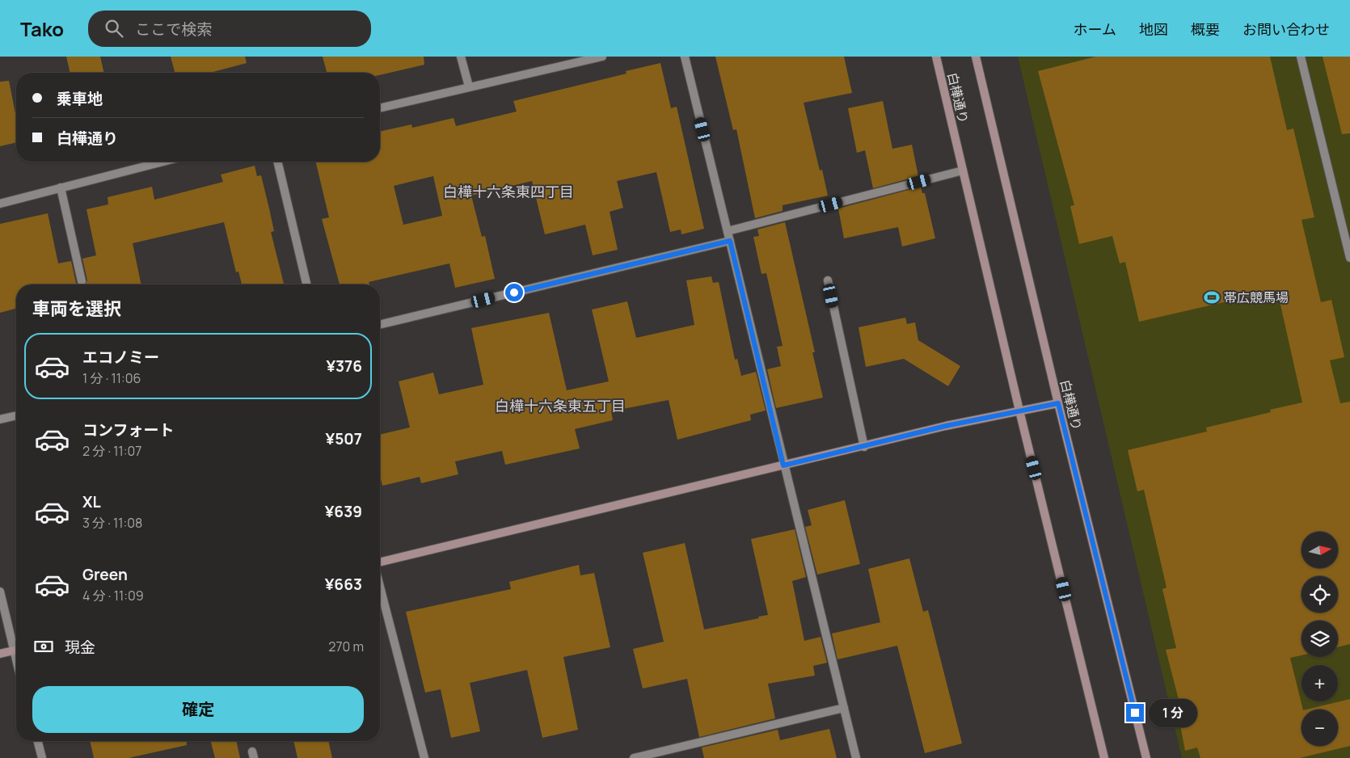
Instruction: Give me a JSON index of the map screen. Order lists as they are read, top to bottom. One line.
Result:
{"streets":{"street":["白樺通り"]},"districts":["白樺十六条東四丁目","白樺十六条東五丁目"],"places":{"sports":["帯広競馬場"]},"north":"right","page":{"header":"Tako","search":"ここで検索","nav":["ホーム","地図","概要","お問い合わせ"],"banner":["乗車地","白樺通り"],"heading":"車両を選択","list":[{"name":"エコノミー","note":"1 分 · 11:06","value":"¥376"},{"name":"コンフォート","note":"2 分 · 11:07","value":"¥507"},{"name":"XL","note":"3 分 · 11:08","value":"¥639"},{"name":"Green","note":"4 分 · 11:09","value":"¥663"}],"map_buttons":["+","−"],"pay":["現金","270 m"],"buttons":"確定","bubble":"1 分"}}
